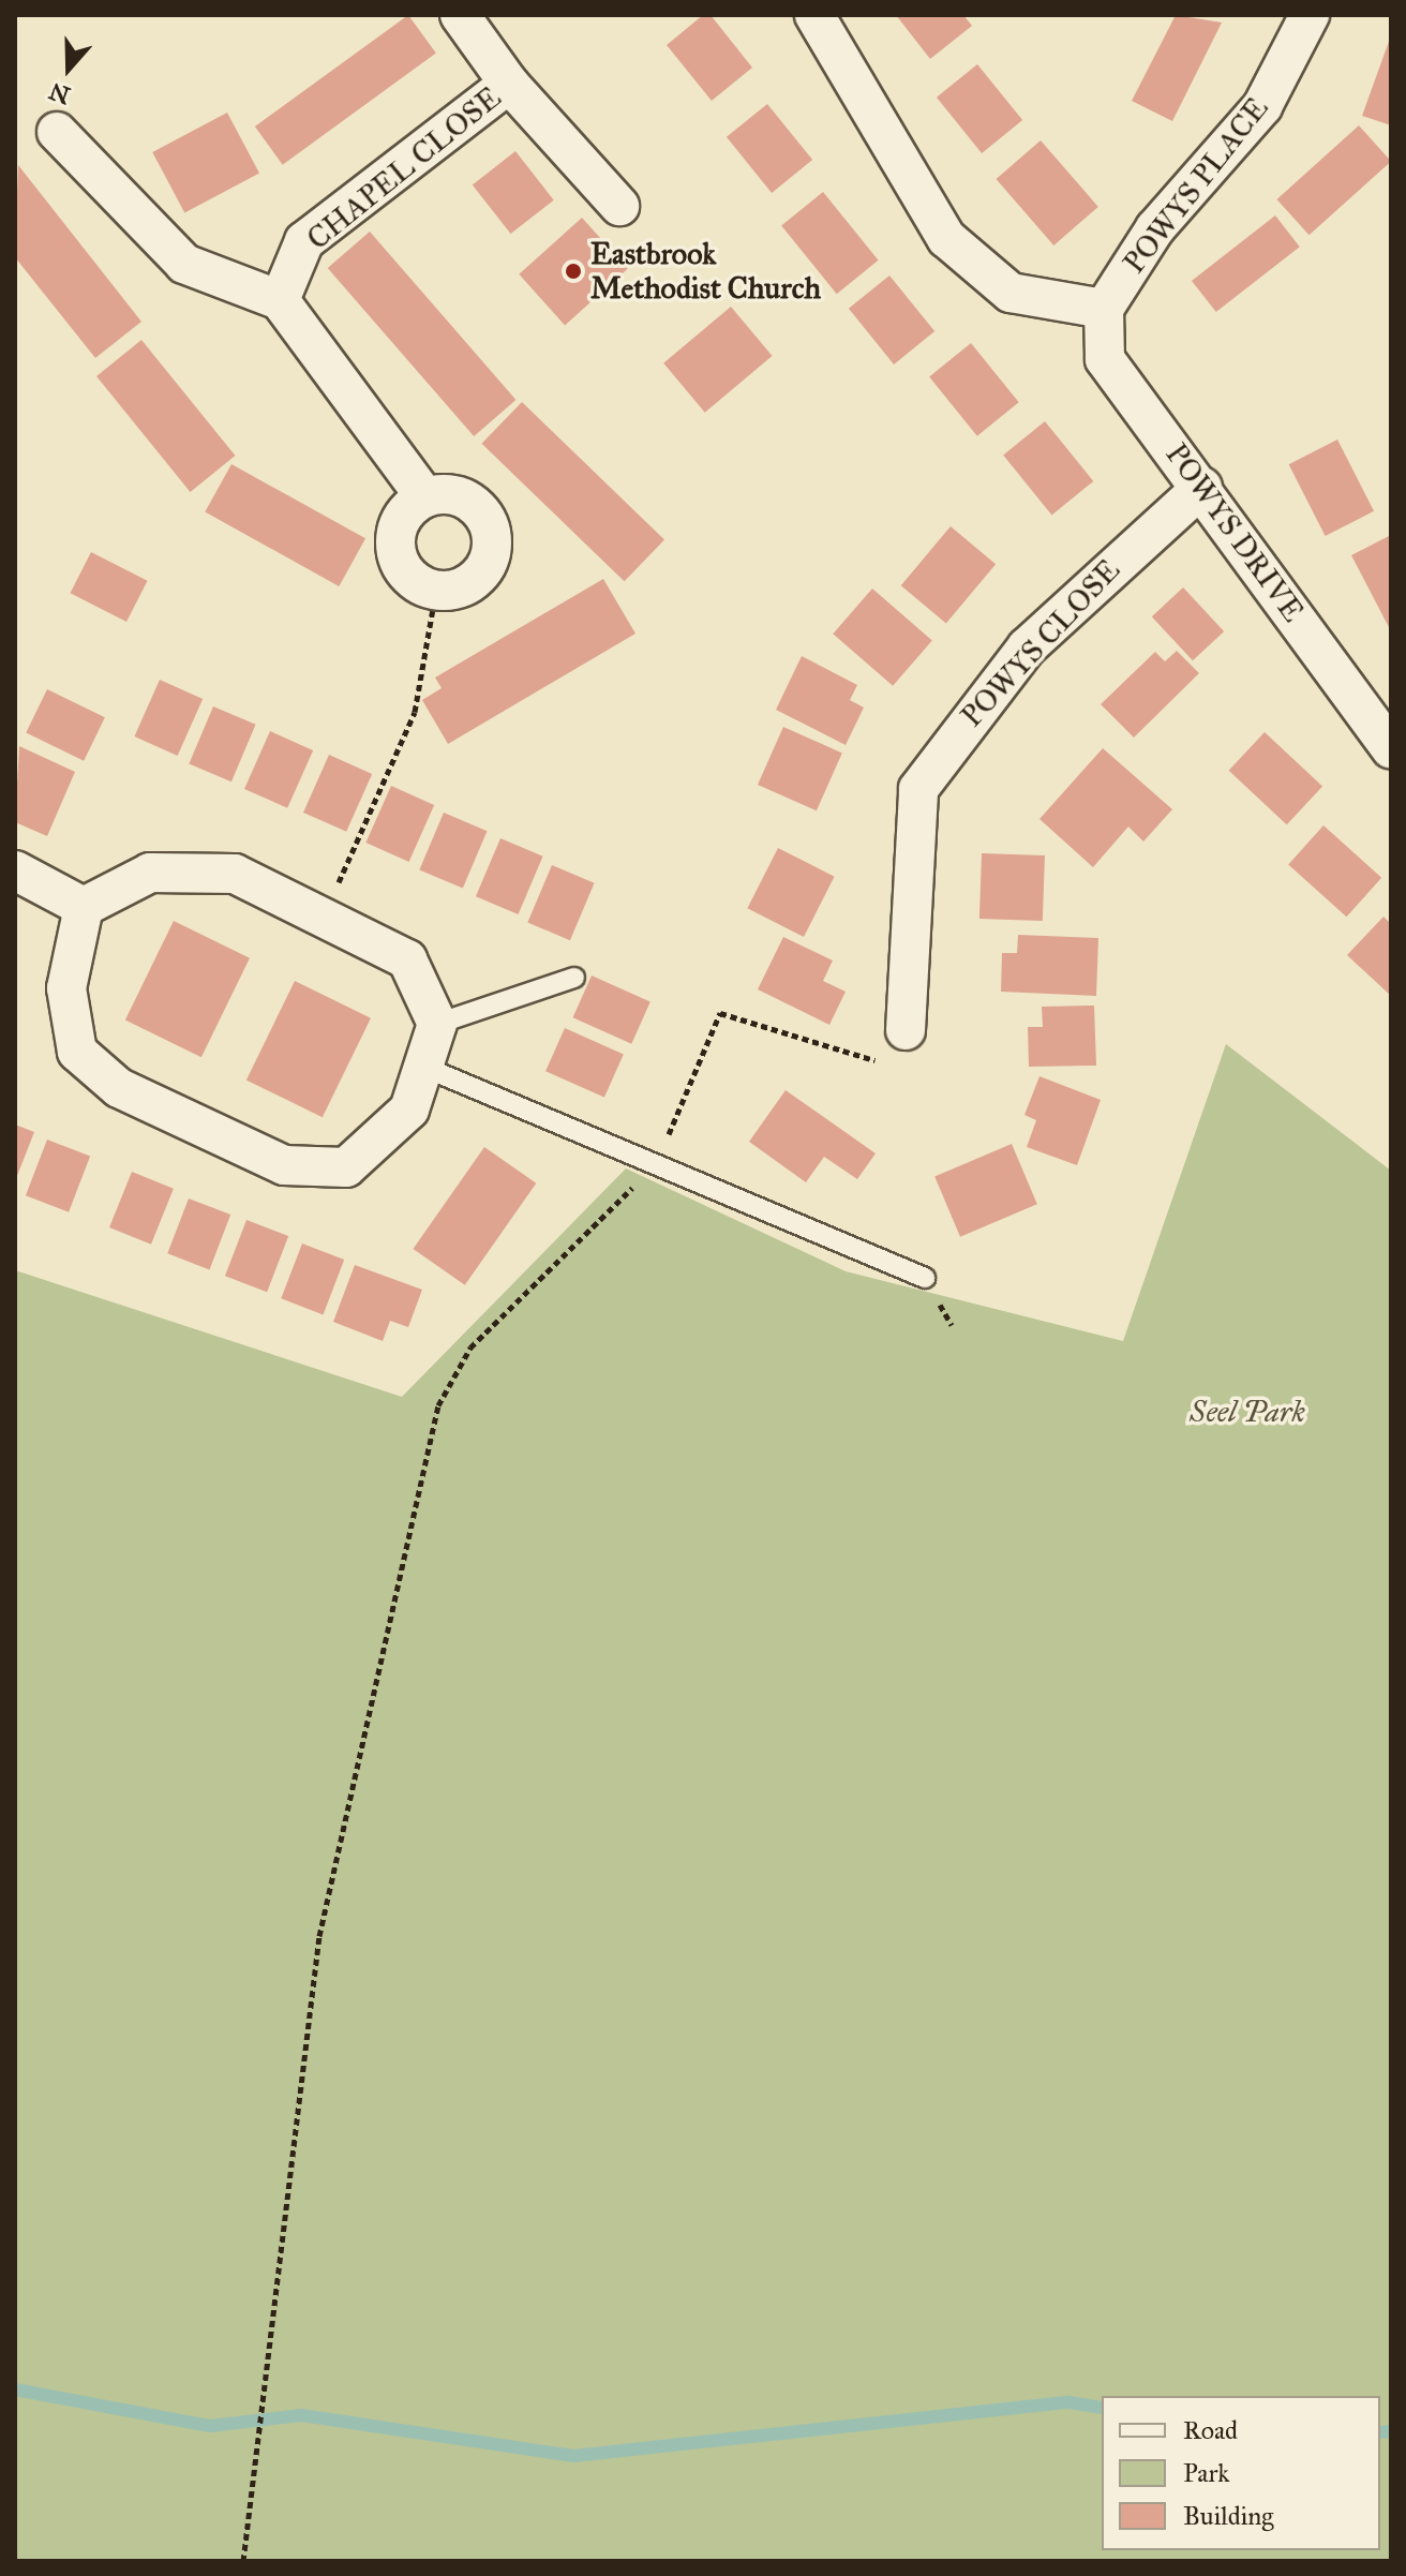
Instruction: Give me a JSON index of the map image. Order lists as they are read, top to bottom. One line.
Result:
{"streets":{"street":["CHAPEL CLOSE","POWYS PLACE","POWYS DRIVE","POWYS CLOSE"]},"crossings":[["POWYS PLACE","POWYS DRIVE"],["POWYS DRIVE","POWYS CLOSE"]],"parks":["Seel Park"],"places":["Eastbrook Methodist Church"],"legend":["Road","Park","Building"],"north":"bottom"}
